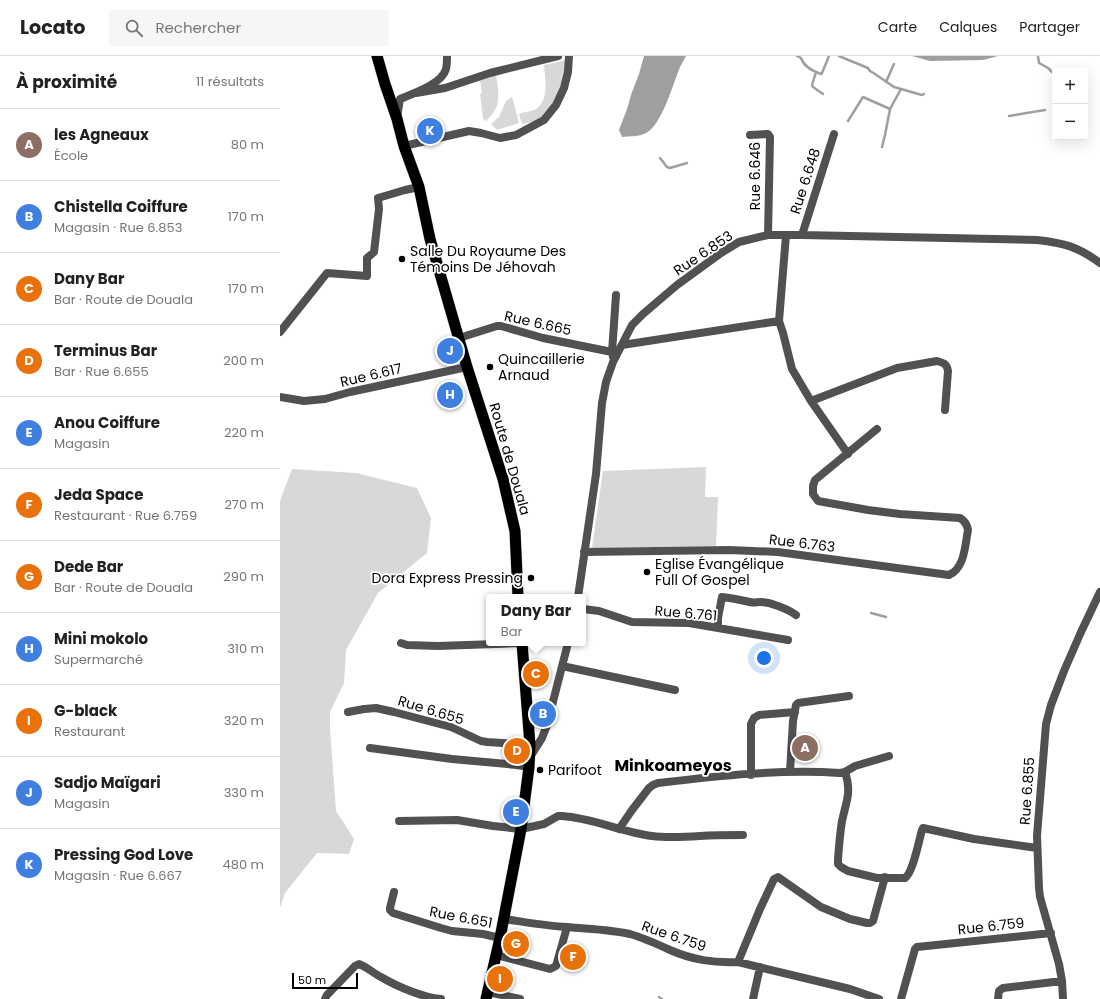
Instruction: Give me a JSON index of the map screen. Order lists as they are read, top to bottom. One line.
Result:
{"streets":{"highway":["Route de Douala"],"street":["Rue 6.646","Rue 6.648","Rue 6.853","Rue 6.665","Rue 6.617","Rue 6.763","Rue 6.761","Rue 6.655","Rue 6.855","Rue 6.651","Rue 6.759"]},"crossings":[["Rue 6.646","Rue 6.853"],["Rue 6.648","Rue 6.853"],["Rue 6.853","Rue 6.763"],["Rue 6.665","Route de Douala"],["Rue 6.617","Route de Douala"],["Rue 6.855","Rue 6.759"]],"districts":["Minkoameyos"],"places":["Salle Du Royaume Des Témoins De Jéhovah","Quincaillerie Arnaud","Eglise Évangélique Full Of Gospel","Dora Express Pressing","Parifoot"],"scale_bar":"50 m","page":{"header":"Locato","search":"Rechercher","nav":["Carte","Calques","Partager"],"heading":["À proximité","11 résultats"],"map_buttons":["+","−"],"list":[{"mark":"A","name":"les Agneaux","note":"École","value":"80 m"},{"mark":"B","name":"Chistella Coiffure","note":"Magasin · Rue 6.853","value":"170 m"},{"mark":"C","name":"Dany Bar","note":"Bar · Route de Douala","value":"170 m"},{"mark":"D","name":"Terminus Bar","note":"Bar · Rue 6.655","value":"200 m"},{"mark":"E","name":"Anou Coiffure","note":"Magasin","value":"220 m"},{"mark":"F","name":"Jeda Space","note":"Restaurant · Rue 6.759","value":"270 m"},{"mark":"G","name":"Dede Bar","note":"Bar · Route de Douala","value":"290 m"},{"mark":"H","name":"Mini mokolo","note":"Supermarché","value":"310 m"},{"mark":"I","name":"G-black","note":"Restaurant","value":"320 m"},{"mark":"J","name":"Sadjo Maïgari","note":"Magasin","value":"330 m"},{"mark":"K","name":"Pressing God Love","note":"Magasin · Rue 6.667","value":"480 m"}],"pins":["K","J","H","C","B","A","D","E","G","F","I"],"popup":["Dany Bar","Bar"],"scale":"50 m"}}
